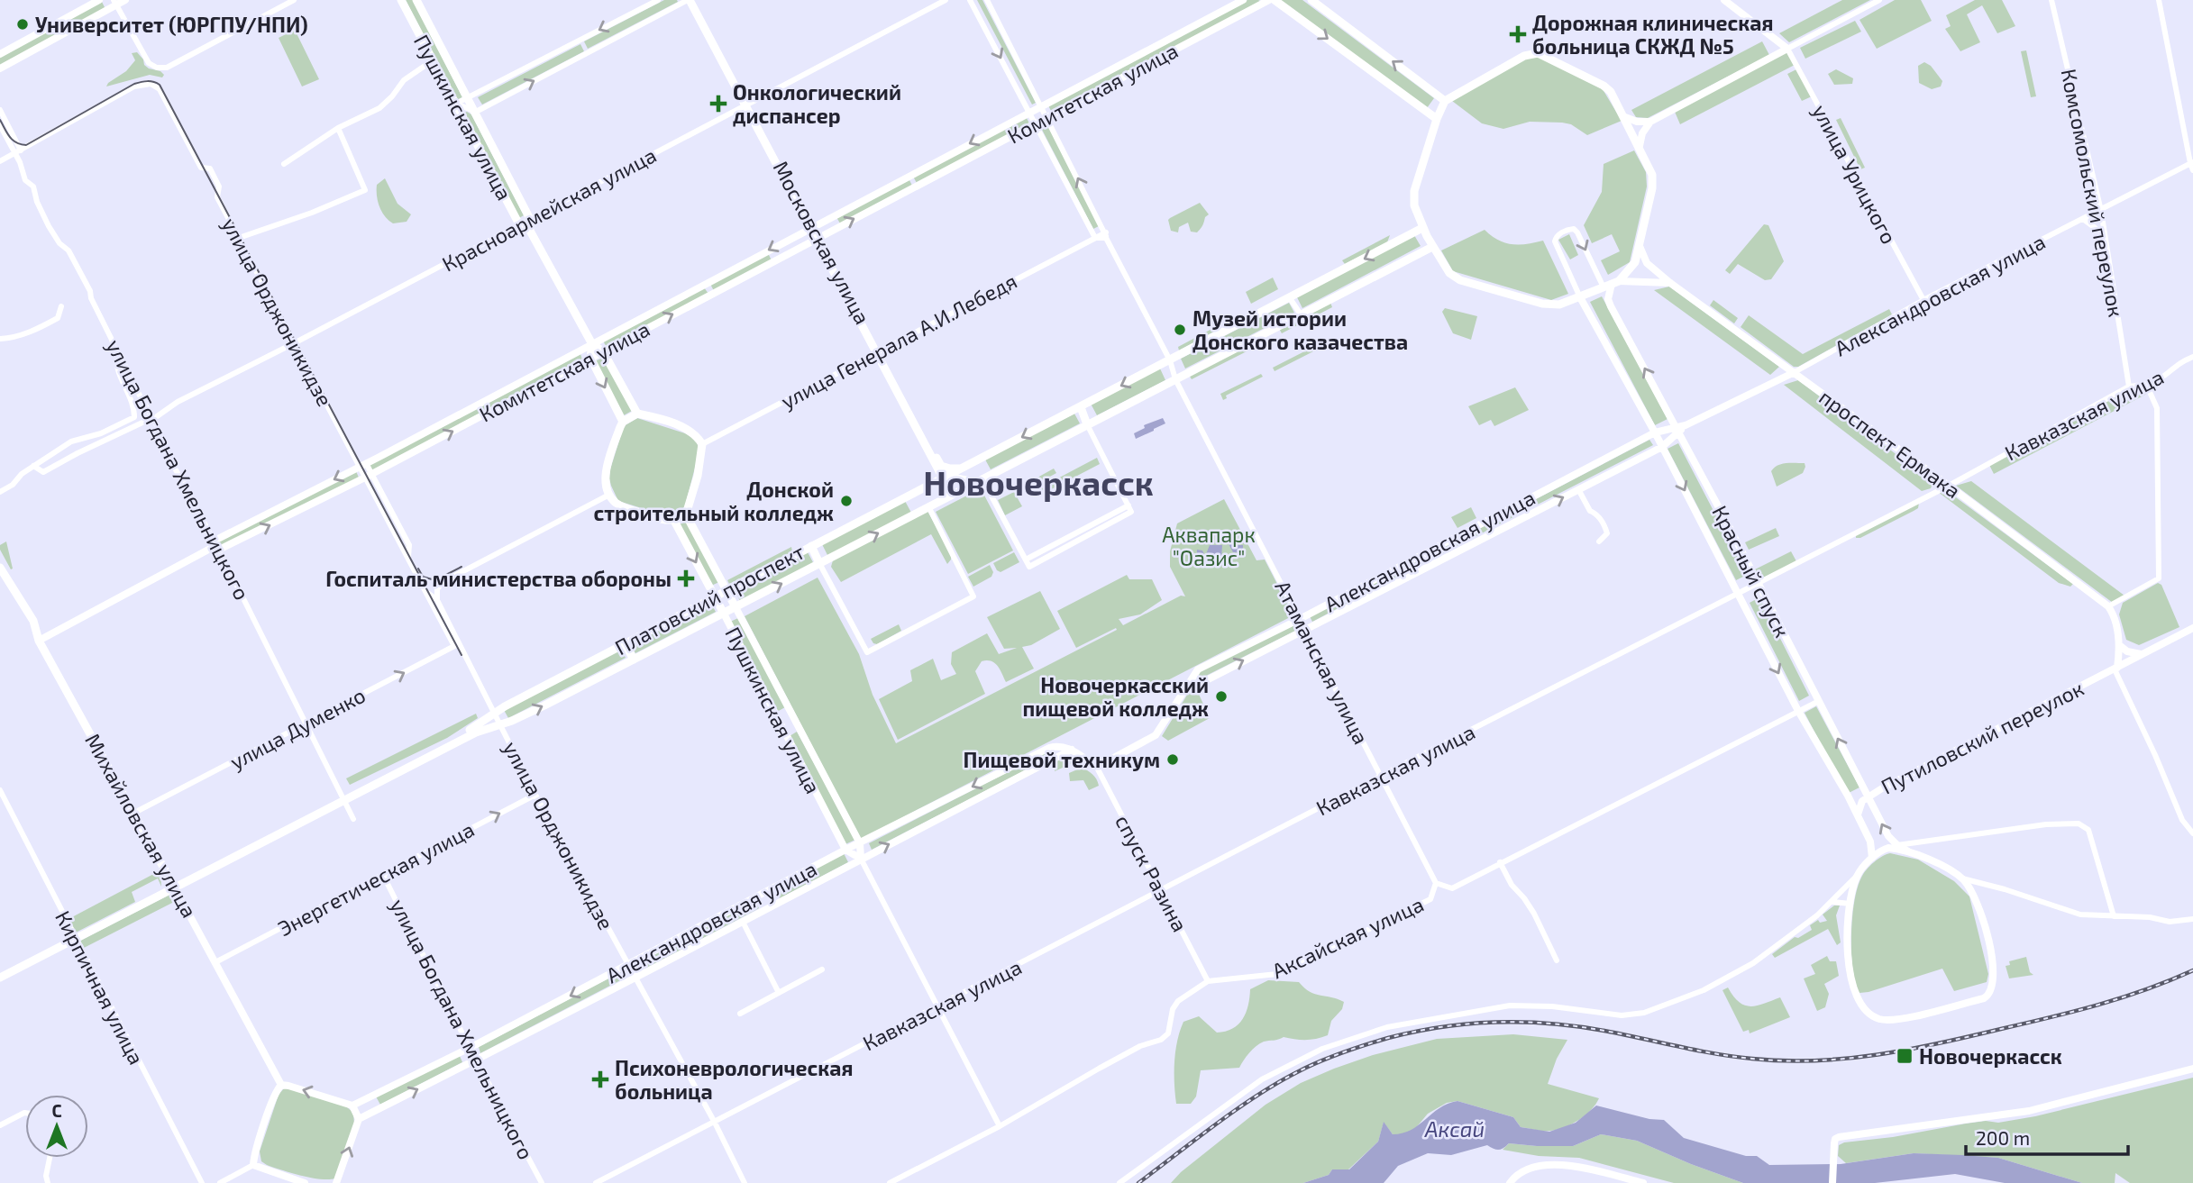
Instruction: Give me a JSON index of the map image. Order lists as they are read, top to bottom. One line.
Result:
{"streets":{"main road":["Пушкинская улица","Московская улица","Платовский проспект","Михайловская улица"],"street":["Комитетская улица","улица Урицкого","Комсомольский переулок","Красноармейская улица","Александровская улица","улица Орджоникидзе","улица Генерала А.И.Лебедя","Кавказская улица","проспект Ермака","улица Богдана Хмельницкого","Красный спуск","Атаманская улица","улица Думенко","Путиловский переулок","спуск Разина","Энергетическая улица","Аксайская улица","Кирпичная улица"]},"crossings":[["Комитетская улица","Пушкинская улица"],["Комитетская улица","Московская улица"],["Комитетская улица","улица Орджоникидзе"],["Комитетская улица","улица Богдана Хмельницкого"],["Комитетская улица","Атаманская улица"],["Комитетская улица","Михайловская улица"],["Пушкинская улица","Красноармейская улица"],["Пушкинская улица","Александровская улица"],["Пушкинская улица","улица Генерала А.И.Лебедя"],["Пушкинская улица","Кавказская улица"],["Пушкинская улица","Платовский проспект"],["Пушкинская улица","Аксайская улица"],["улица Урицкого","Александровская улица"],["Комсомольский переулок","Александровская улица"],["Комсомольский переулок","Кавказская улица"],["Красноармейская улица","Московская улица"],["Красноармейская улица","улица Орджоникидзе"],["Красноармейская улица","улица Богдана Хмельницкого"],["Московская улица","улица Генерала А.И.Лебедя"],["Московская улица","Платовский проспект"],["Александровская улица","улица Орджоникидзе"],["Александровская улица","проспект Ермака"],["Александровская улица","улица Богдана Хмельницкого"],["Александровская улица","Красный спуск"],["Александровская улица","Атаманская улица"],["Александровская улица","спуск Разина"],["улица Орджоникидзе","Кавказская улица"],["улица Орджоникидзе","улица Богдана Хмельницкого"],["улица Орджоникидзе","Платовский проспект"],["улица Орджоникидзе","улица Думенко"],["улица Орджоникидзе","Энергетическая улица"],["Кавказская улица","проспект Ермака"],["Кавказская улица","Красный спуск"],["Кавказская улица","Атаманская улица"],["Кавказская улица","спуск Разина"],["улица Богдана Хмельницкого","Платовский проспект"],["улица Богдана Хмельницкого","улица Думенко"],["улица Богдана Хмельницкого","Энергетическая улица"],["Красный спуск","Путиловский переулок"],["Красный спуск","Аксайская улица"],["Платовский проспект","Атаманская улица"],["Платовский проспект","Михайловская улица"],["Платовский проспект","Кирпичная улица"],["Атаманская улица","Аксайская улица"],["улица Думенко","Михайловская улица"],["Михайловская улица","Энергетическая улица"],["спуск Разина","Аксайская улица"]],"one_way":["улица Думенко","Энергетическая улица"],"districts":["Новочеркасск"],"water":["Аксай"],"parks":["Аквапарк \"Оазис\""],"places":{"other":["Университет (ЮРГПУ/НПИ)","Музей истории Донского казачества","Донской строительный колледж","Новочеркасский пищевой колледж","Пищевой техникум"],"health":["Дорожная клиническая больница СКЖД №5","Онкологический диспансер","Госпиталь министерства обороны","Психоневрологическая больница"],"transit":["Новочеркасск"]},"scale_bar":"200 m","north":"top"}
